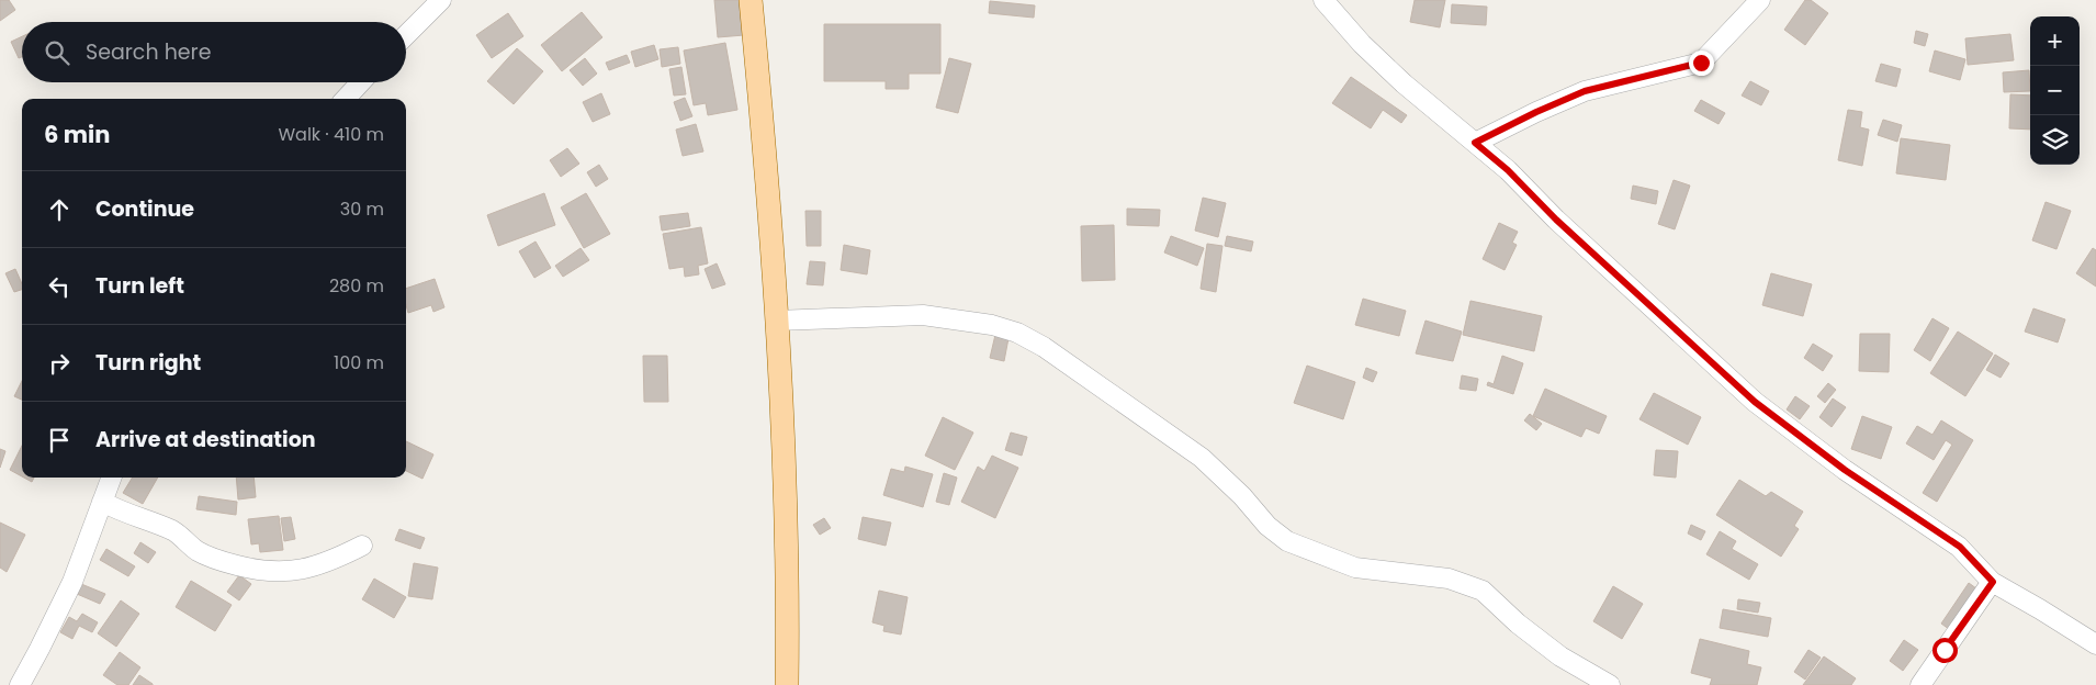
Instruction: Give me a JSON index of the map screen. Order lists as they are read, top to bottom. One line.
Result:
{"page":{"map_buttons":["+","−"],"search":"Search here","heading":["6 min","Walk · 410 m"],"list":[["Continue","30 m"],["Turn left","280 m"],["Turn right","100 m"],"Arrive at destination"]}}
